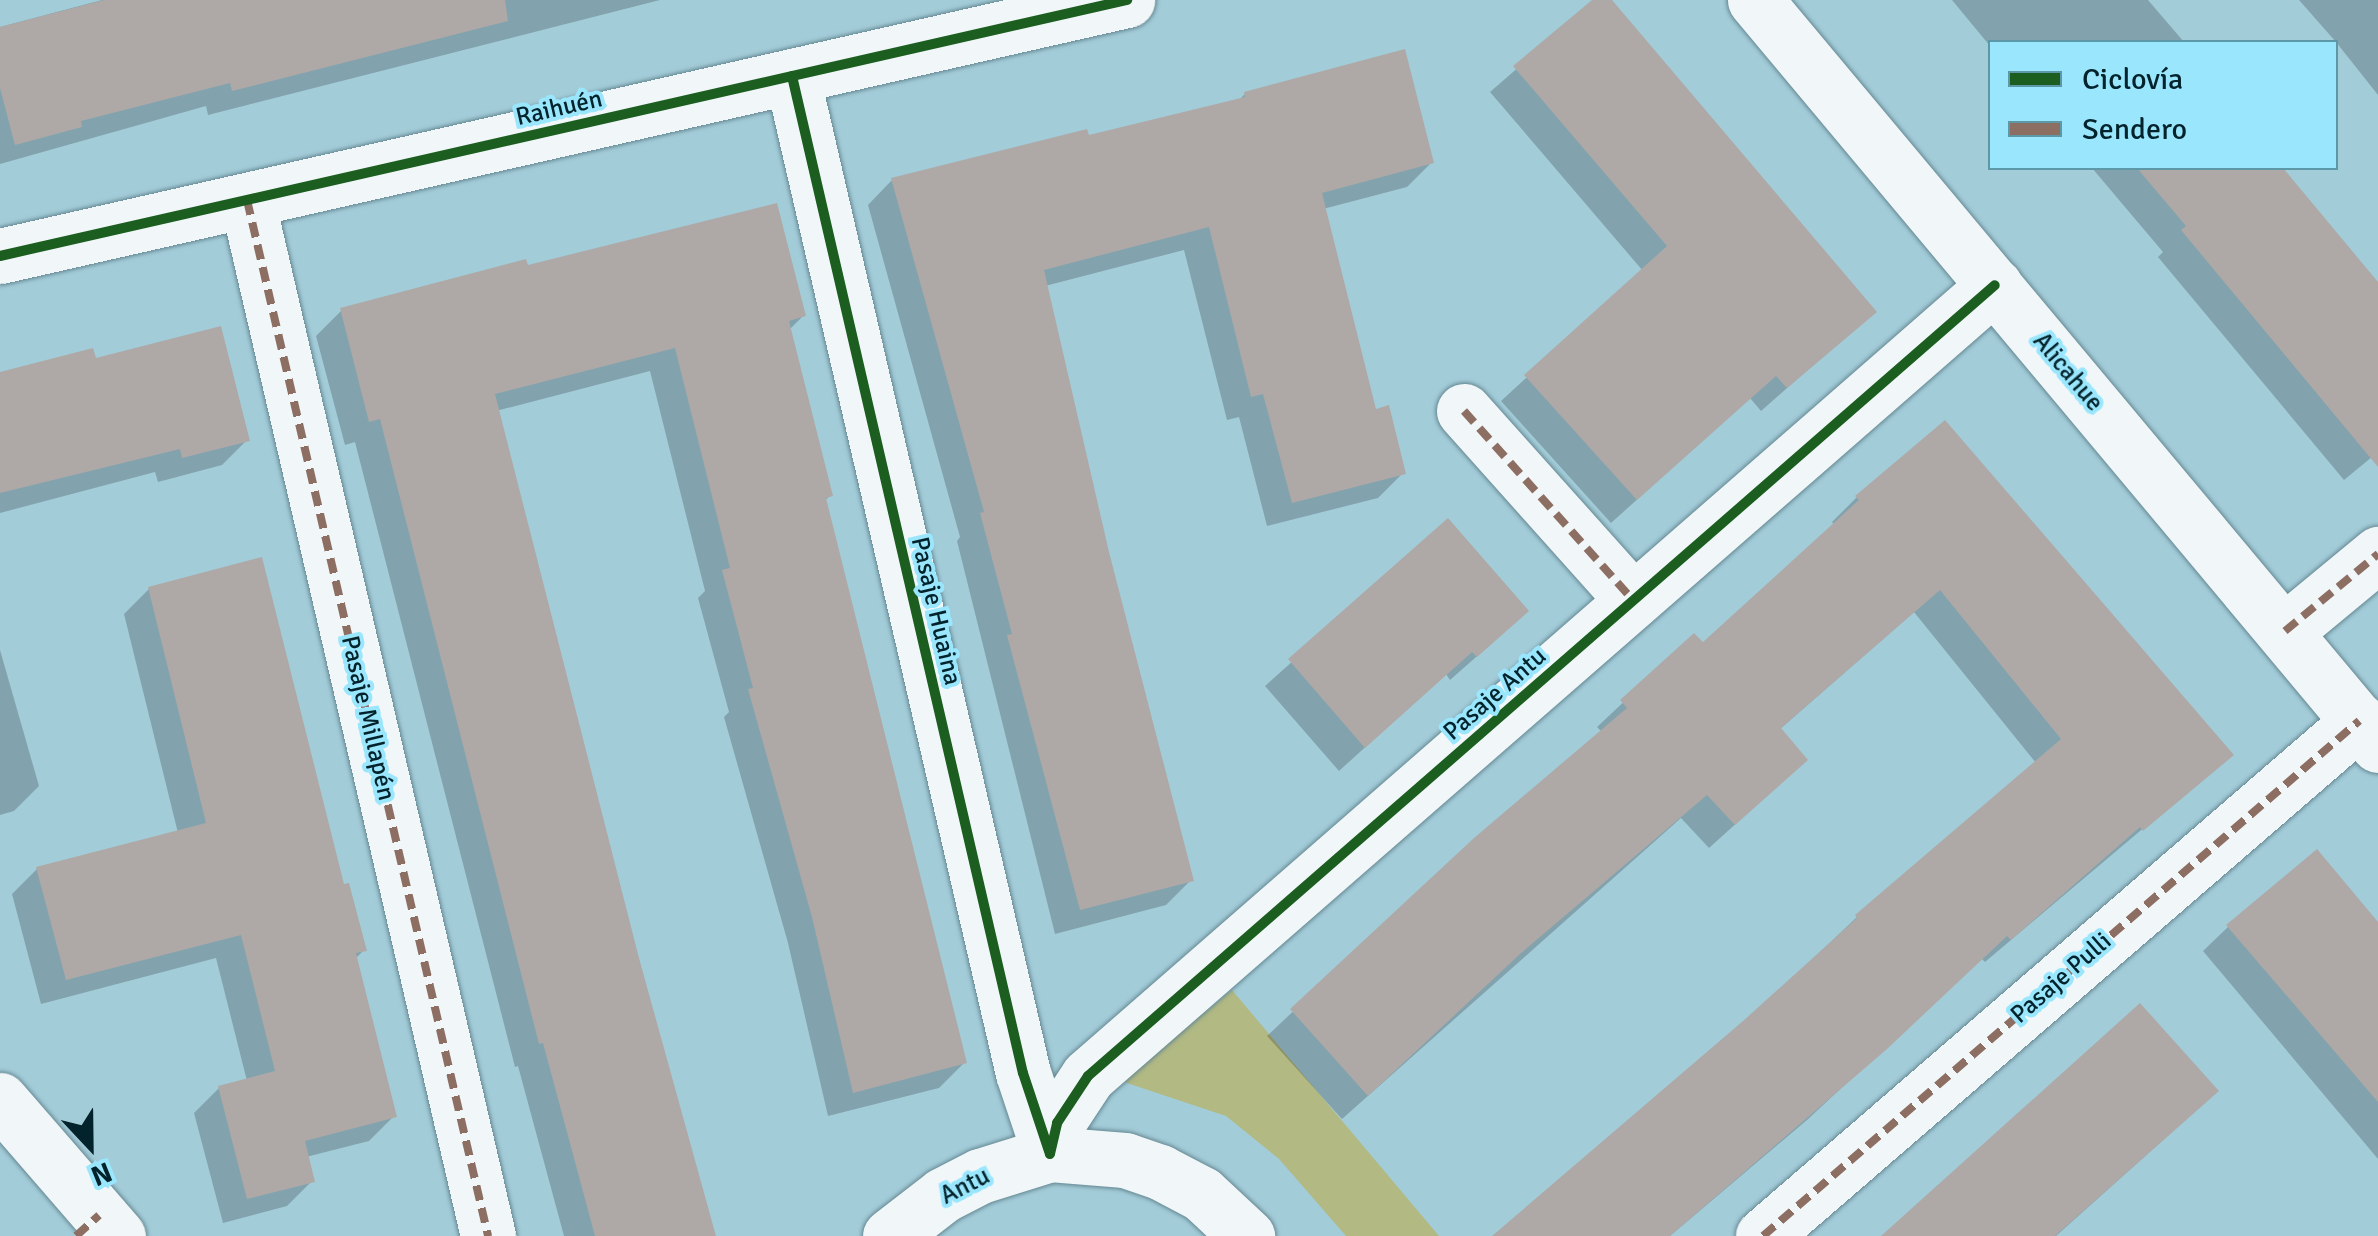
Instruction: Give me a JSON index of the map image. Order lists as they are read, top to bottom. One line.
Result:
{"streets":{"street":["Raihuén","Alicahue","Pasaje Huaina","Pasaje Antu","Pasaje Millapén","Pasaje Pulli","Antu"]},"crossings":[["Raihuén","Pasaje Huaina"],["Raihuén","Pasaje Millapén"],["Alicahue","Pasaje Antu"],["Alicahue","Pasaje Pulli"],["Pasaje Huaina","Pasaje Antu"],["Pasaje Huaina","Antu"],["Pasaje Antu","Antu"]],"legend":["Ciclovía","Sendero"],"north":"bottom"}
